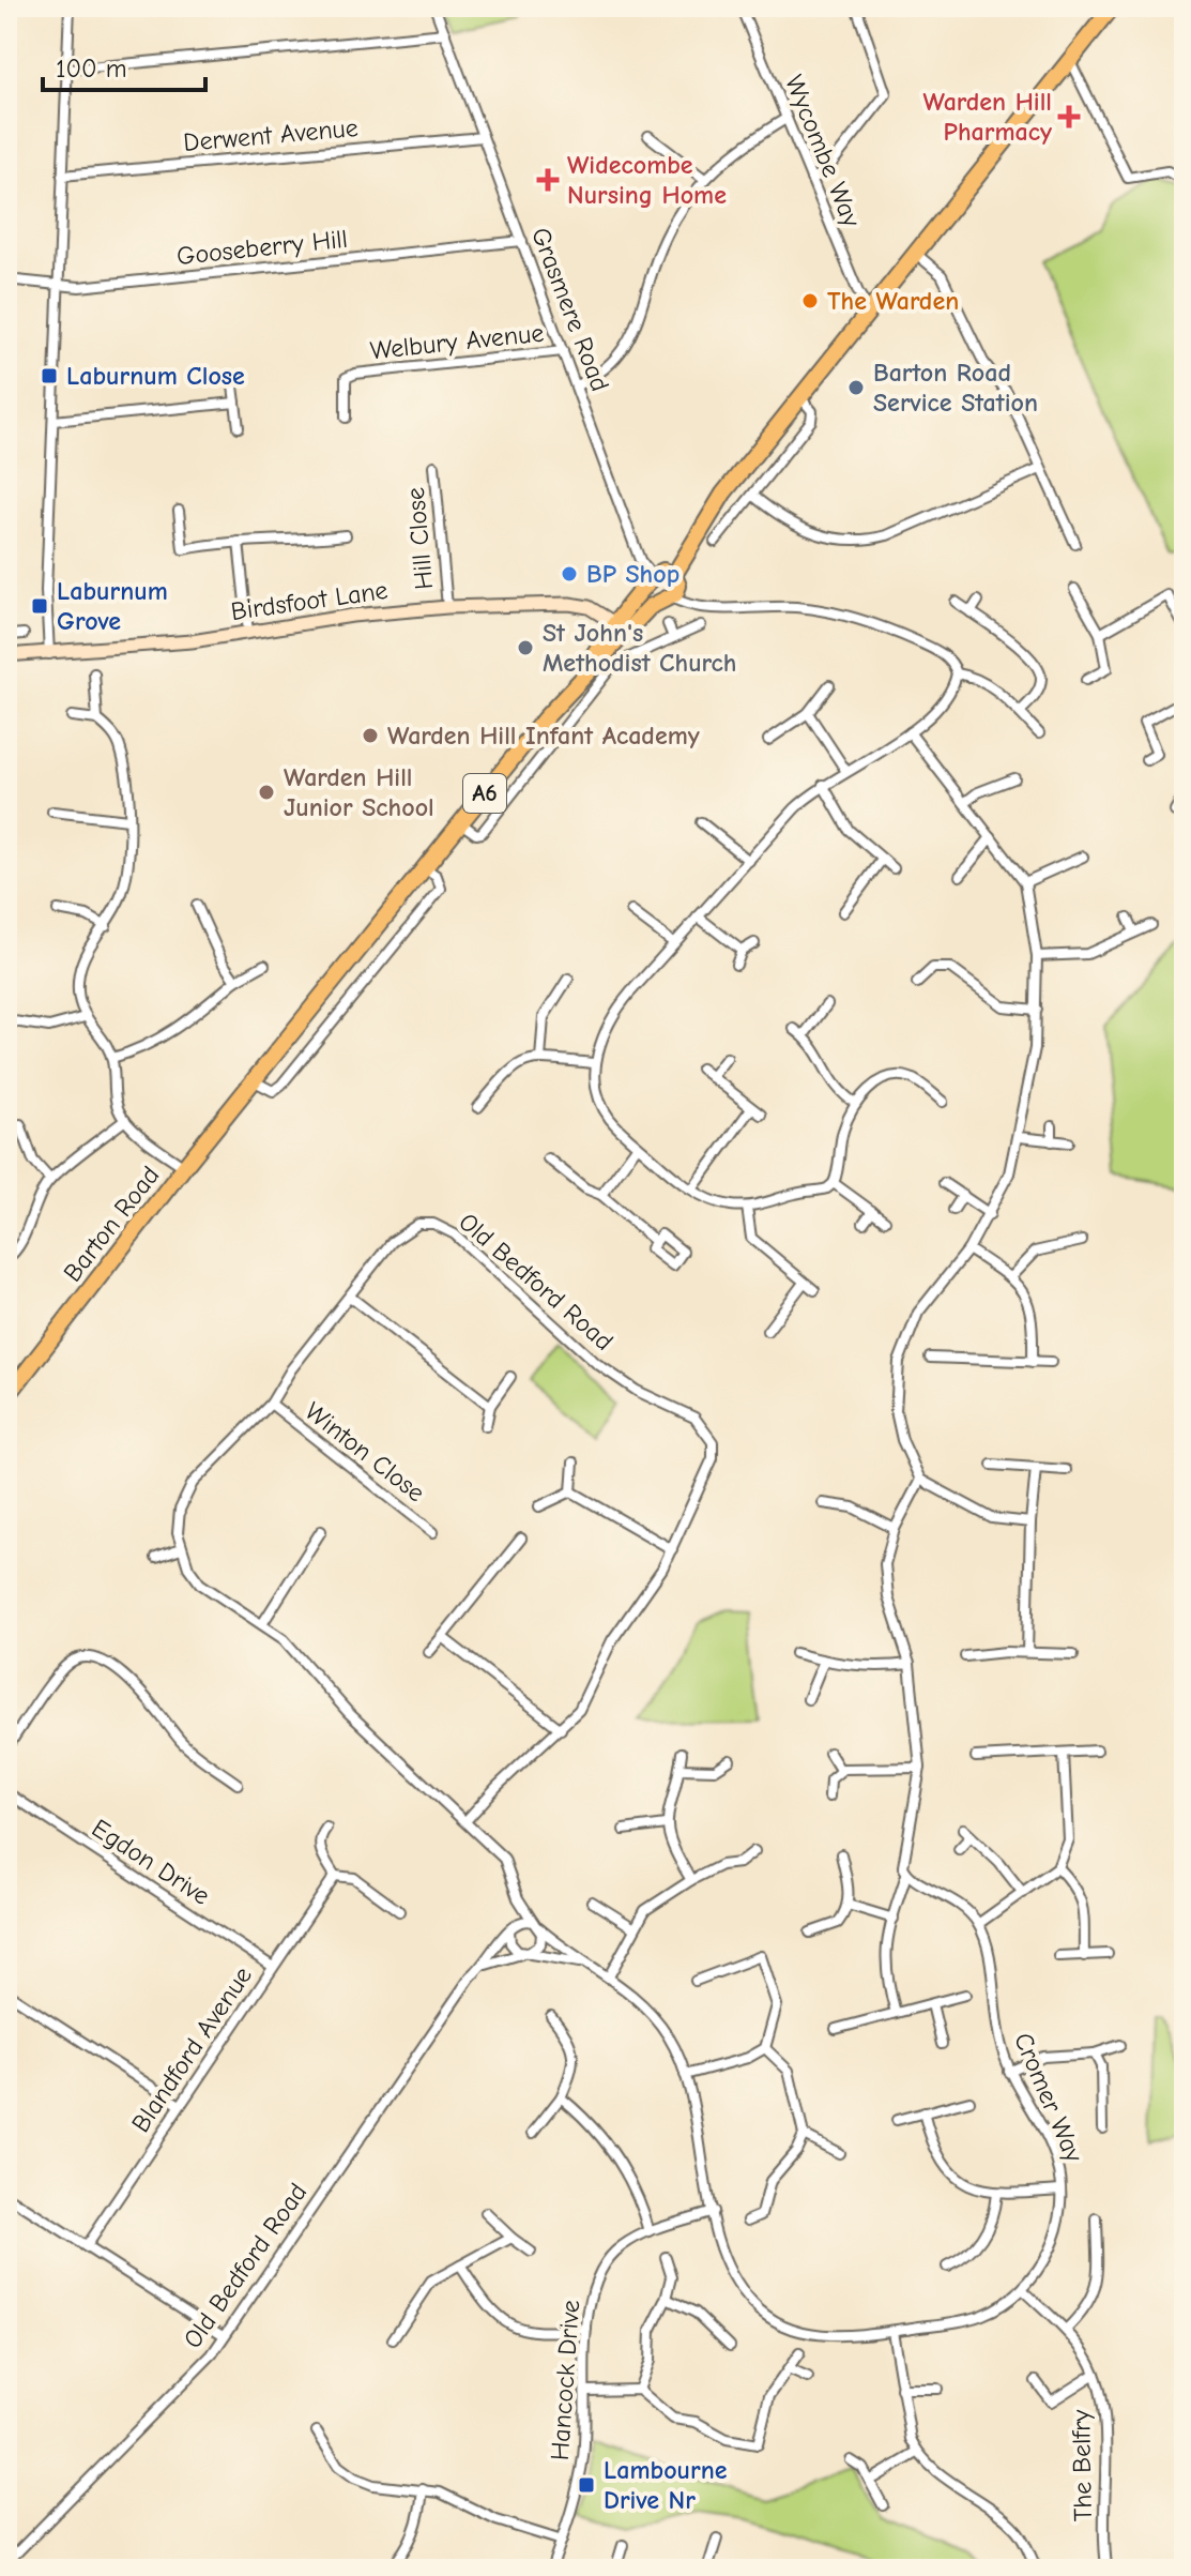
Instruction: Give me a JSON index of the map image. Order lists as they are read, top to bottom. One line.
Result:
{"streets":{"highway":["A6","Barton Road"],"street":["Derwent Avenue","Wycombe Way","Gooseberry Hill","Grasmere Road","Welbury Avenue","Hill Close","Birdsfoot Lane","Old Bedford Road","Winton Close","Egdon Drive","Blandford Avenue","Cromer Way","Hancock Drive","The Belfry"]},"crossings":[["Derwent Avenue","Grasmere Road"],["Gooseberry Hill","Grasmere Road"],["Grasmere Road","Welbury Avenue"],["Grasmere Road","Barton Road"],["Hill Close","Birdsfoot Lane"],["Birdsfoot Lane","Barton Road"],["Old Bedford Road","Winton Close"],["Old Bedford Road","Cromer Way"],["Egdon Drive","Blandford Avenue"],["Cromer Way","Hancock Drive"],["Cromer Way","The Belfry"]],"places":{"health":["Warden Hill Pharmacy","Widecombe Nursing Home"],"other":["The Warden","Barton Road Service Station","BP Shop","St John's Methodist Church","Warden Hill Infant Academy","Warden Hill Junior School"],"transit":["Laburnum Close","Laburnum Grove","Lambourne Drive Nr"]},"scale_bar":"100 m"}
